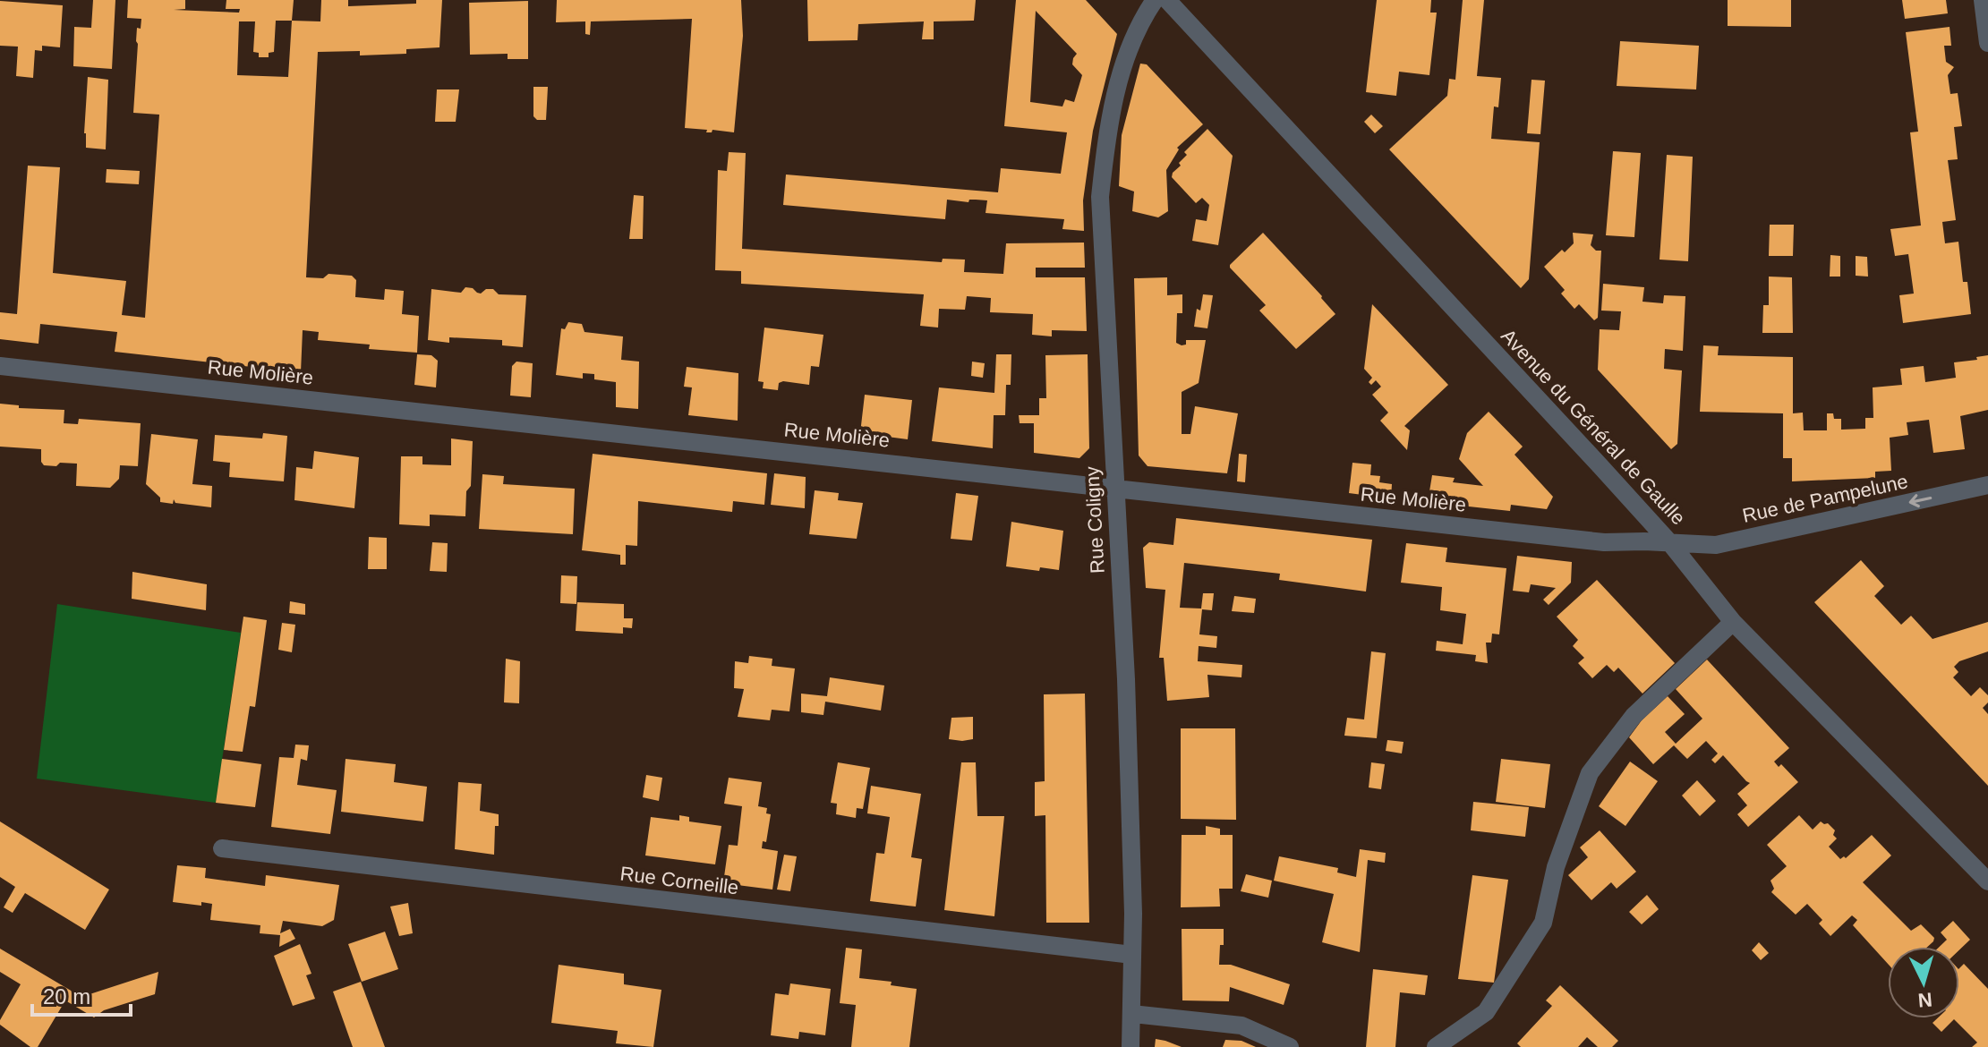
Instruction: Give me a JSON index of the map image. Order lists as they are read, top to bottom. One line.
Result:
{"streets":{"street":["Rue Molière","Avenue du Général de Gaulle","Rue de Pampelune","Rue Coligny","Rue Corneille"]},"crossings":[["Rue Molière","Avenue du Général de Gaulle"],["Rue Molière","Rue de Pampelune"],["Rue Molière","Rue Coligny"],["Avenue du Général de Gaulle","Rue de Pampelune"],["Rue Coligny","Rue Corneille"]],"one_way":["Rue de Pampelune"],"scale_bar":"20 m","north":"bottom"}
